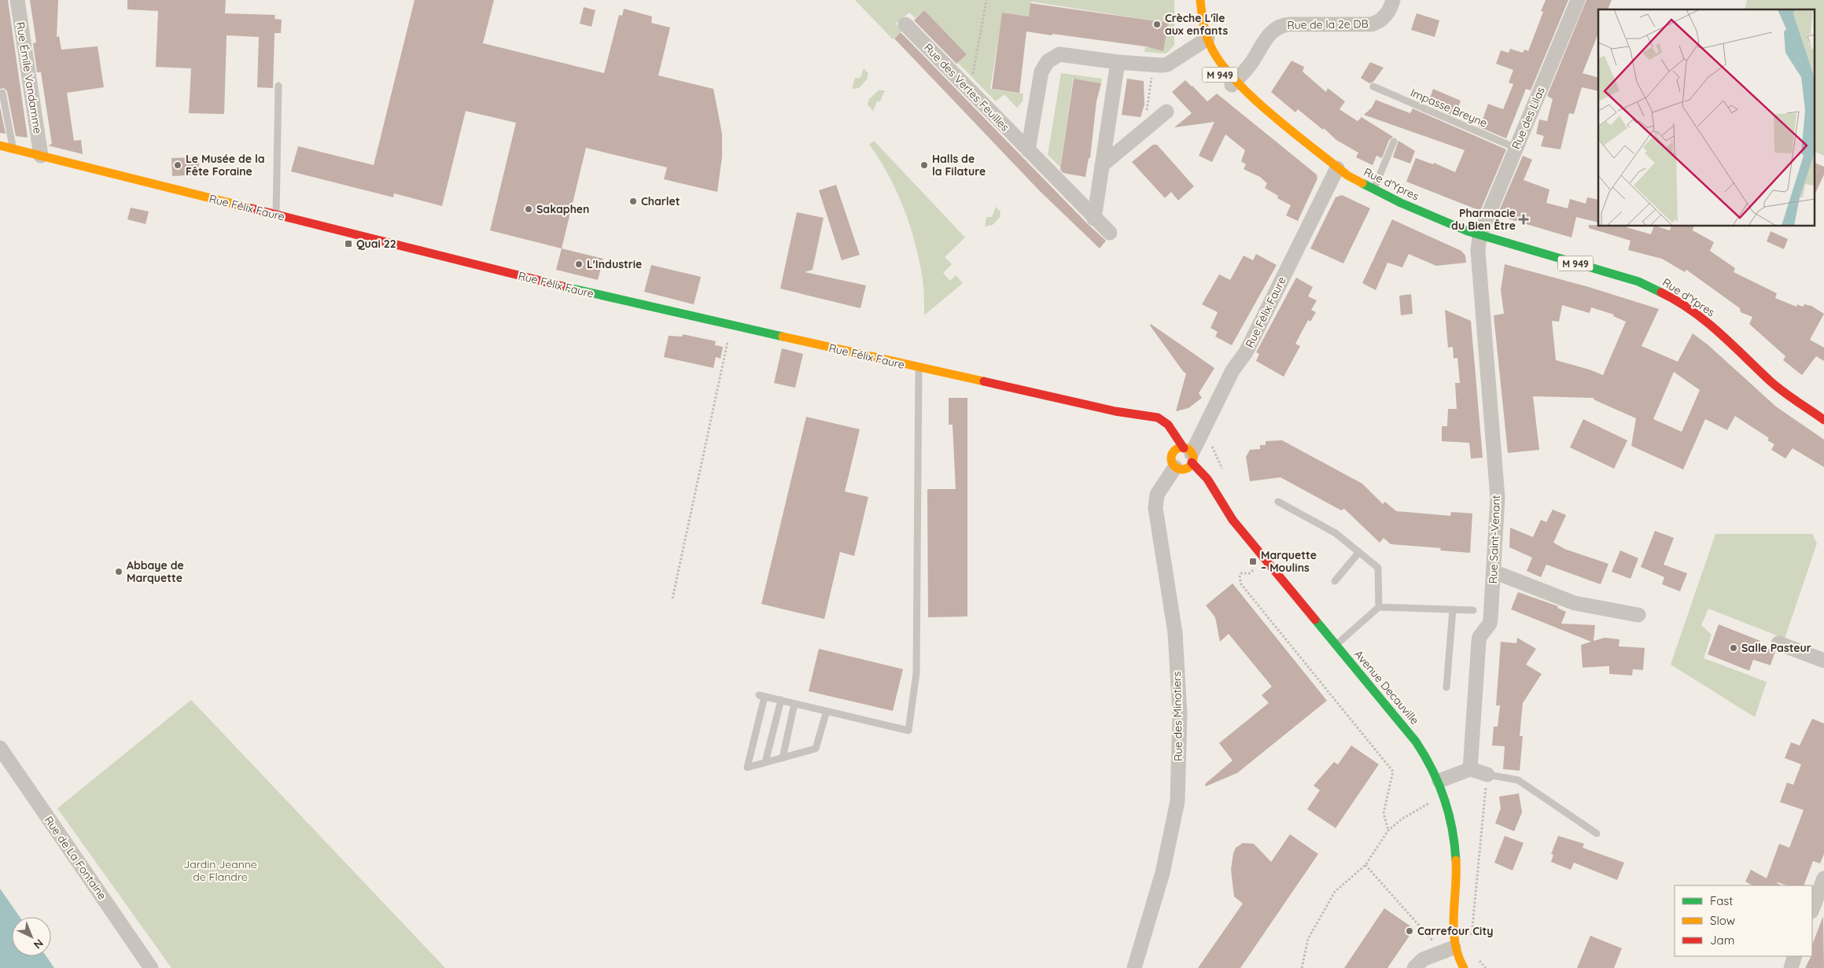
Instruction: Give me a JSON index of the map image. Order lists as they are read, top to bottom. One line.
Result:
{"streets":{"street":["Rue de la 2e DB","M 949","Rue Émile Vandamme","Rue des Vertes Feuilles","Rue des Lilas","Rue d'Ypres","Rue Félix Faure","Rue Saint-Venant","Avenue Decauville","Rue des Minotiers","Rue de La Fontaine"],"lane":["Impasse Breyne"]},"crossings":[["Rue de la 2e DB","M 949"],["Rue de la 2e DB","Rue d'Ypres"],["M 949","Rue d'Ypres"],["Rue Émile Vandamme","Rue Félix Faure"],["Impasse Breyne","Rue des Lilas"],["Rue des Lilas","Rue d'Ypres"],["Rue des Lilas","Rue Saint-Venant"],["Rue d'Ypres","Rue Félix Faure"],["Rue d'Ypres","Rue Saint-Venant"],["Rue Félix Faure","Avenue Decauville"]],"parks":["Jardin Jeanne de Flandre"],"places":{"other":["Crèche L'île aux enfants","Le Musée de la Fête Foraine","Halls de la Filature","Charlet","Sakaphen","L'Industrie","Abbaye de Marquette","Salle Pasteur","Carrefour City"],"health":["Pharmacie du Bien Être"],"transit":["Quai 22","Marquette – Moulins"]},"legend":["Fast","Slow","Jam"],"north":"bottom right"}
